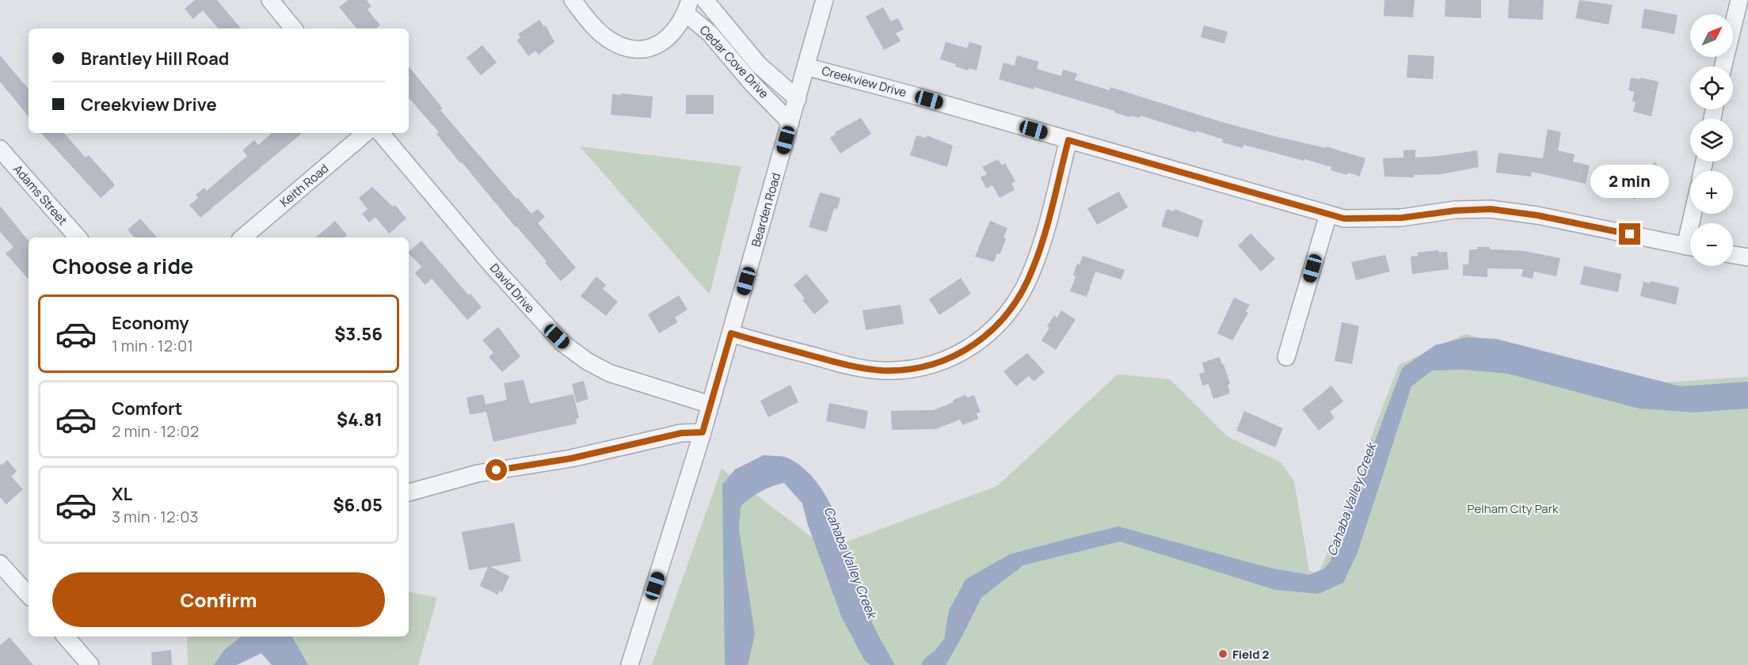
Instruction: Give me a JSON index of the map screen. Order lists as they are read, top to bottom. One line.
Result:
{"streets":{"street":["Cedar Cove Drive","Creekview Drive","Keith Road","Adams Street","Bearden Road","David Drive"]},"crossings":[["Cedar Cove Drive","Bearden Road"],["Creekview Drive","Bearden Road"],["Bearden Road","David Drive"]],"water":["Cahaba Valley Creek"],"parks":["Pelham City Park"],"places":["Field 2"],"north":"top right","page":{"map_buttons":["+","−"],"banner":["Brantley Hill Road","Creekview Drive"],"bubble":"2 min","heading":"Choose a ride","list":[{"name":"Economy","note":"1 min · 12:01","value":"$3.56"},{"name":"Comfort","note":"2 min · 12:02","value":"$4.81"},{"name":"XL","note":"3 min · 12:03","value":"$6.05"}],"buttons":"Confirm"}}
